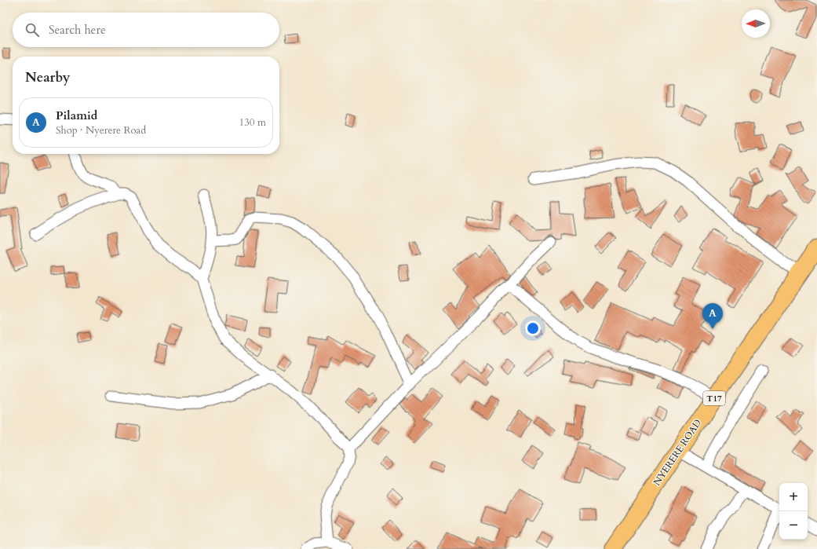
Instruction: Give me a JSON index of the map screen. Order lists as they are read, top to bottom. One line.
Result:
{"streets":{"main road":["T17","NYERERE ROAD"]},"north":"left","page":{"search":"Search here","heading":"Nearby","list":[{"mark":"A","name":"Pilamid","note":"Shop · Nyerere Road","value":"130 m"}],"pins":"A","map_buttons":["+","−"]}}
